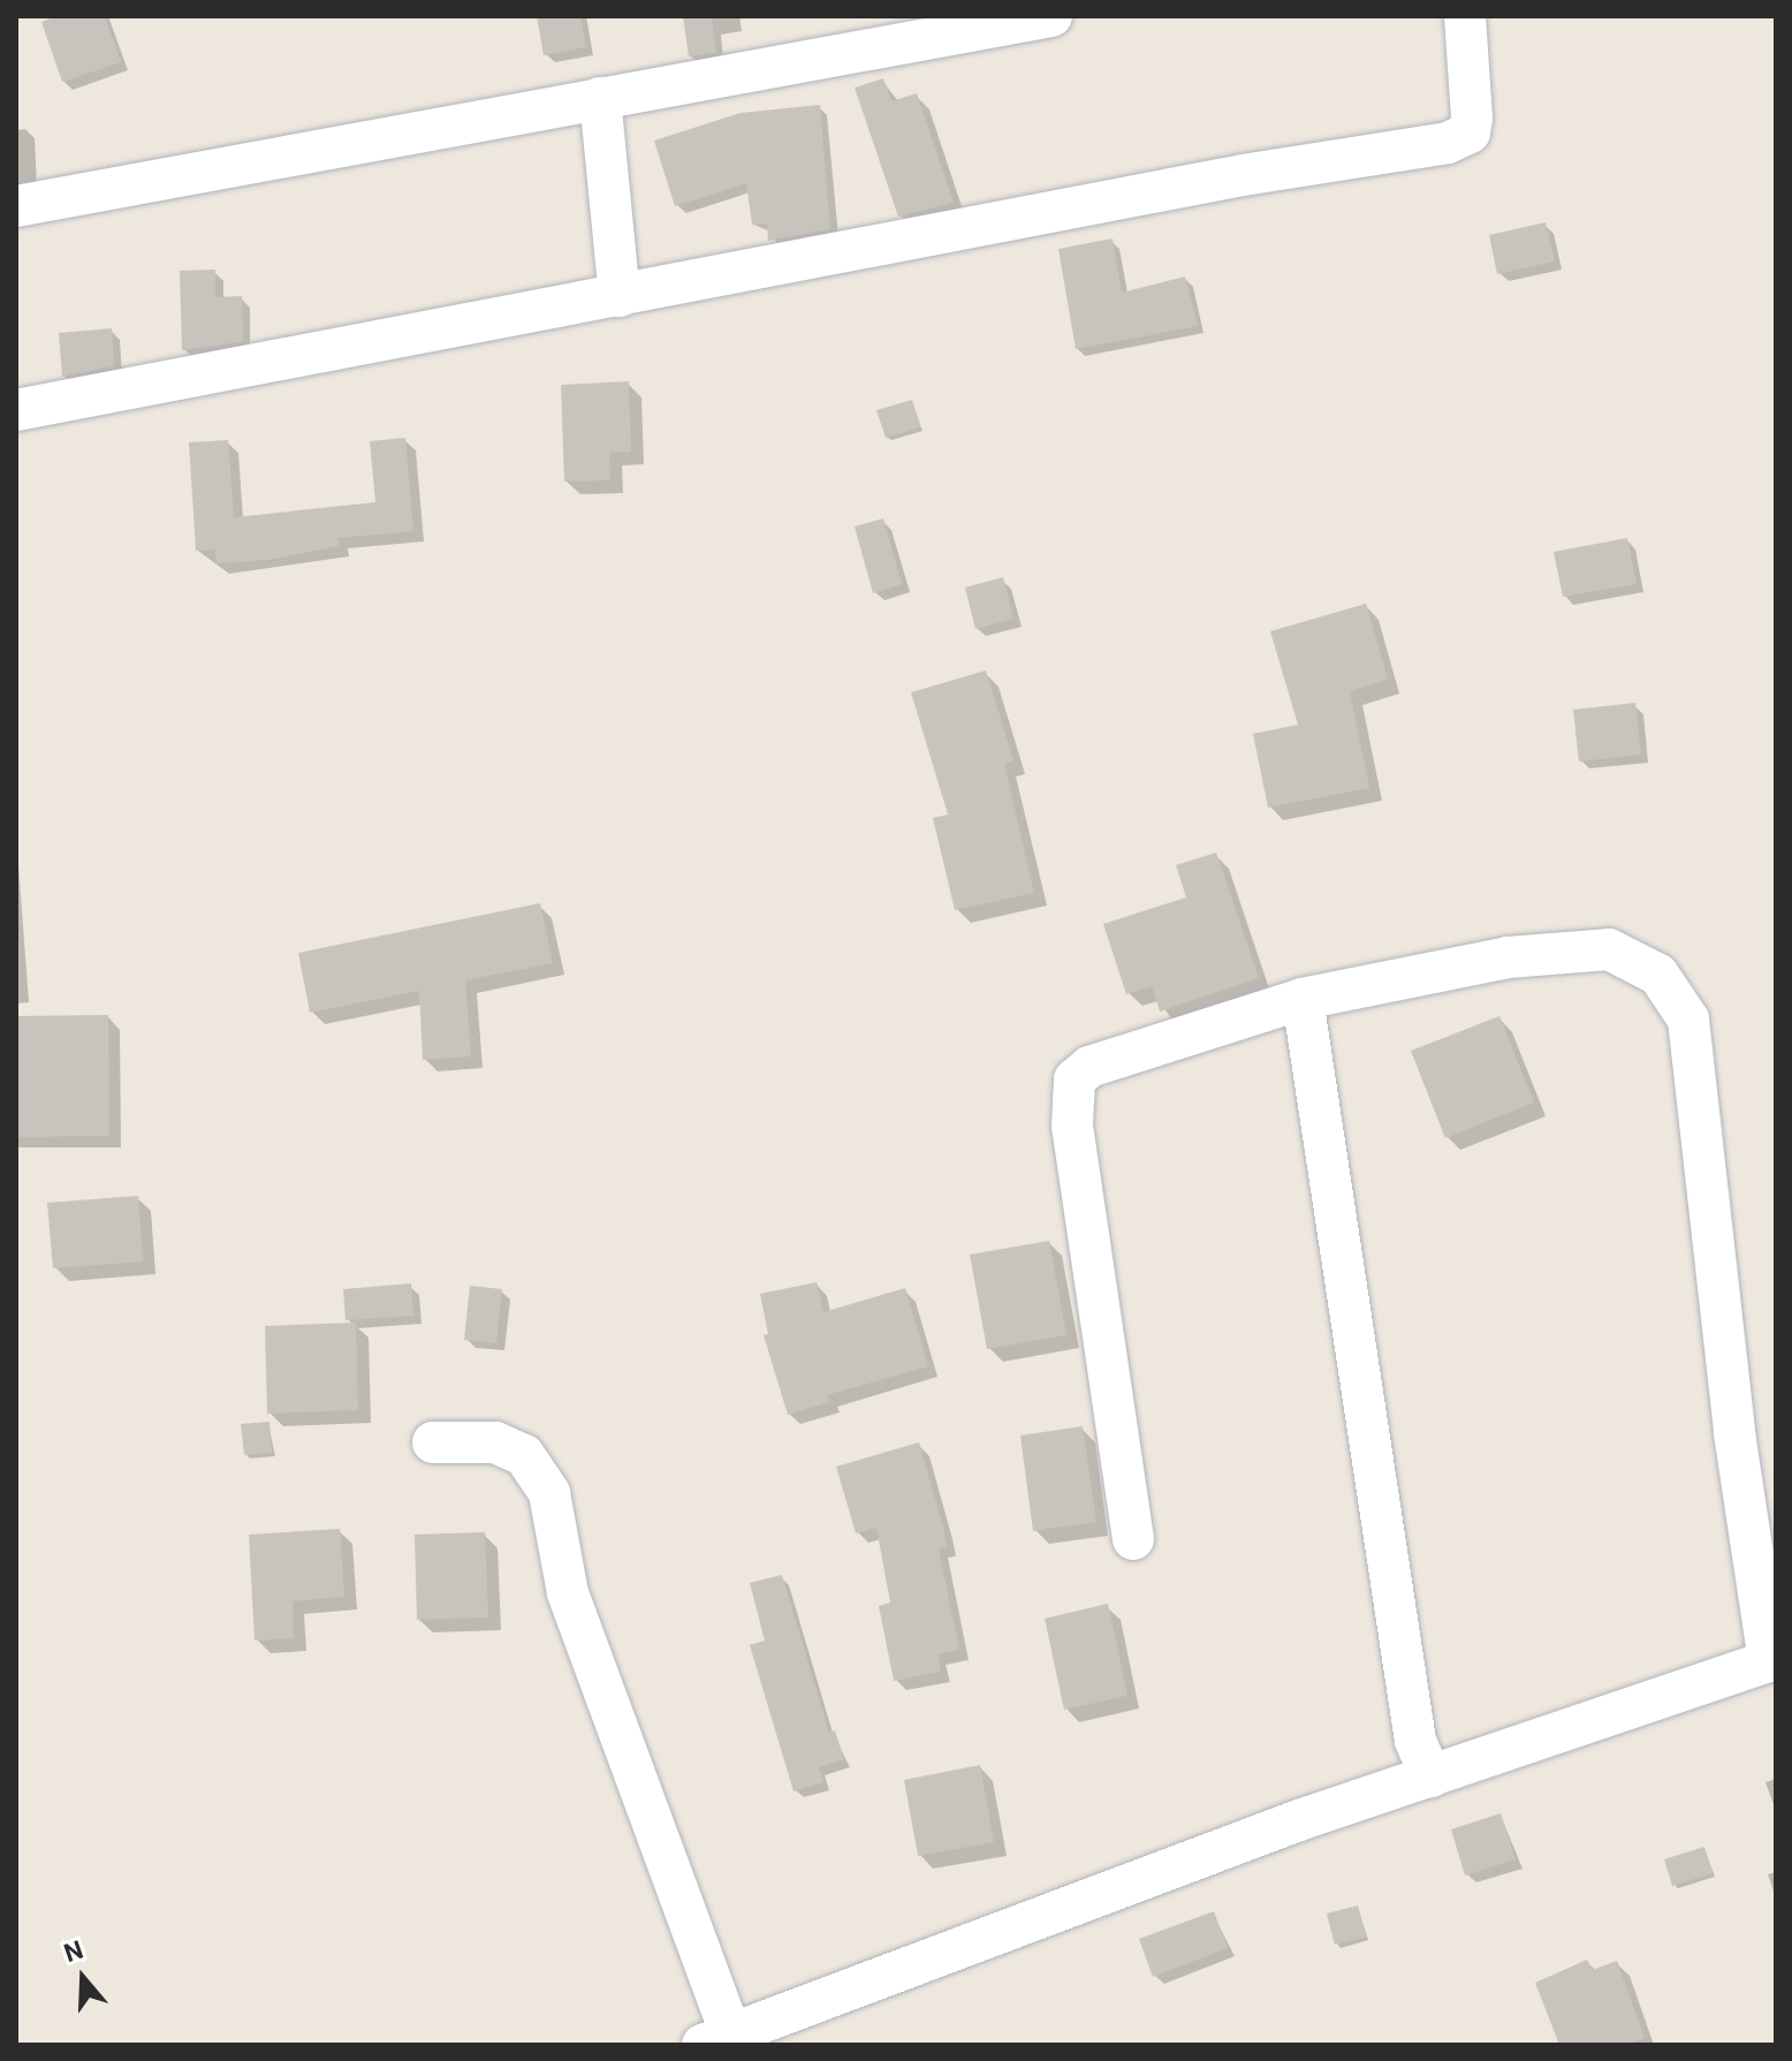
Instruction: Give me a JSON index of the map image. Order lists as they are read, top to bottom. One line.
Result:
{"north":"top"}
